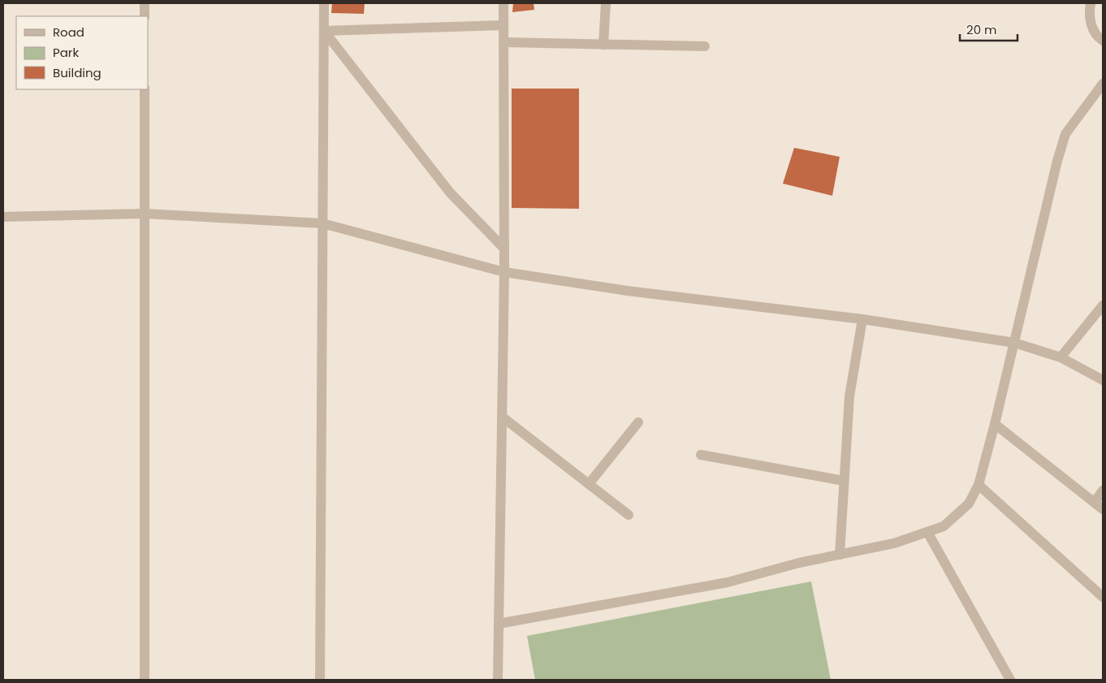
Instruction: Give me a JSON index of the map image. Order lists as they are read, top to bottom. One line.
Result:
{"legend":["Road","Park","Building"],"scale_bar":"20 m"}
